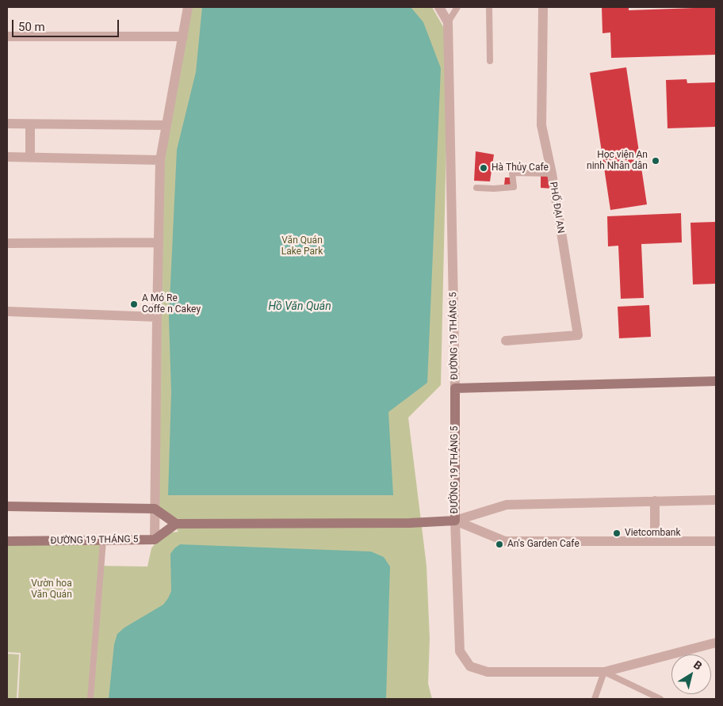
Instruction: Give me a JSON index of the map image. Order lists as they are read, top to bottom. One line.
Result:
{"streets":{"street":["PHỐ ĐẠI AN","ĐƯỜNG 19 THÁNG 5"]},"water":["Hồ Văn Quán"],"parks":["Văn Quán Lake Park","Vườn hoa Văn Quán"],"places":["Học viện An ninh Nhân dân","Hà Thủy Cafe","A Mó Re Coffe n Cakey","Vietcombank","An's Garden Cafe"],"scale_bar":"50 m","north":"top right"}
